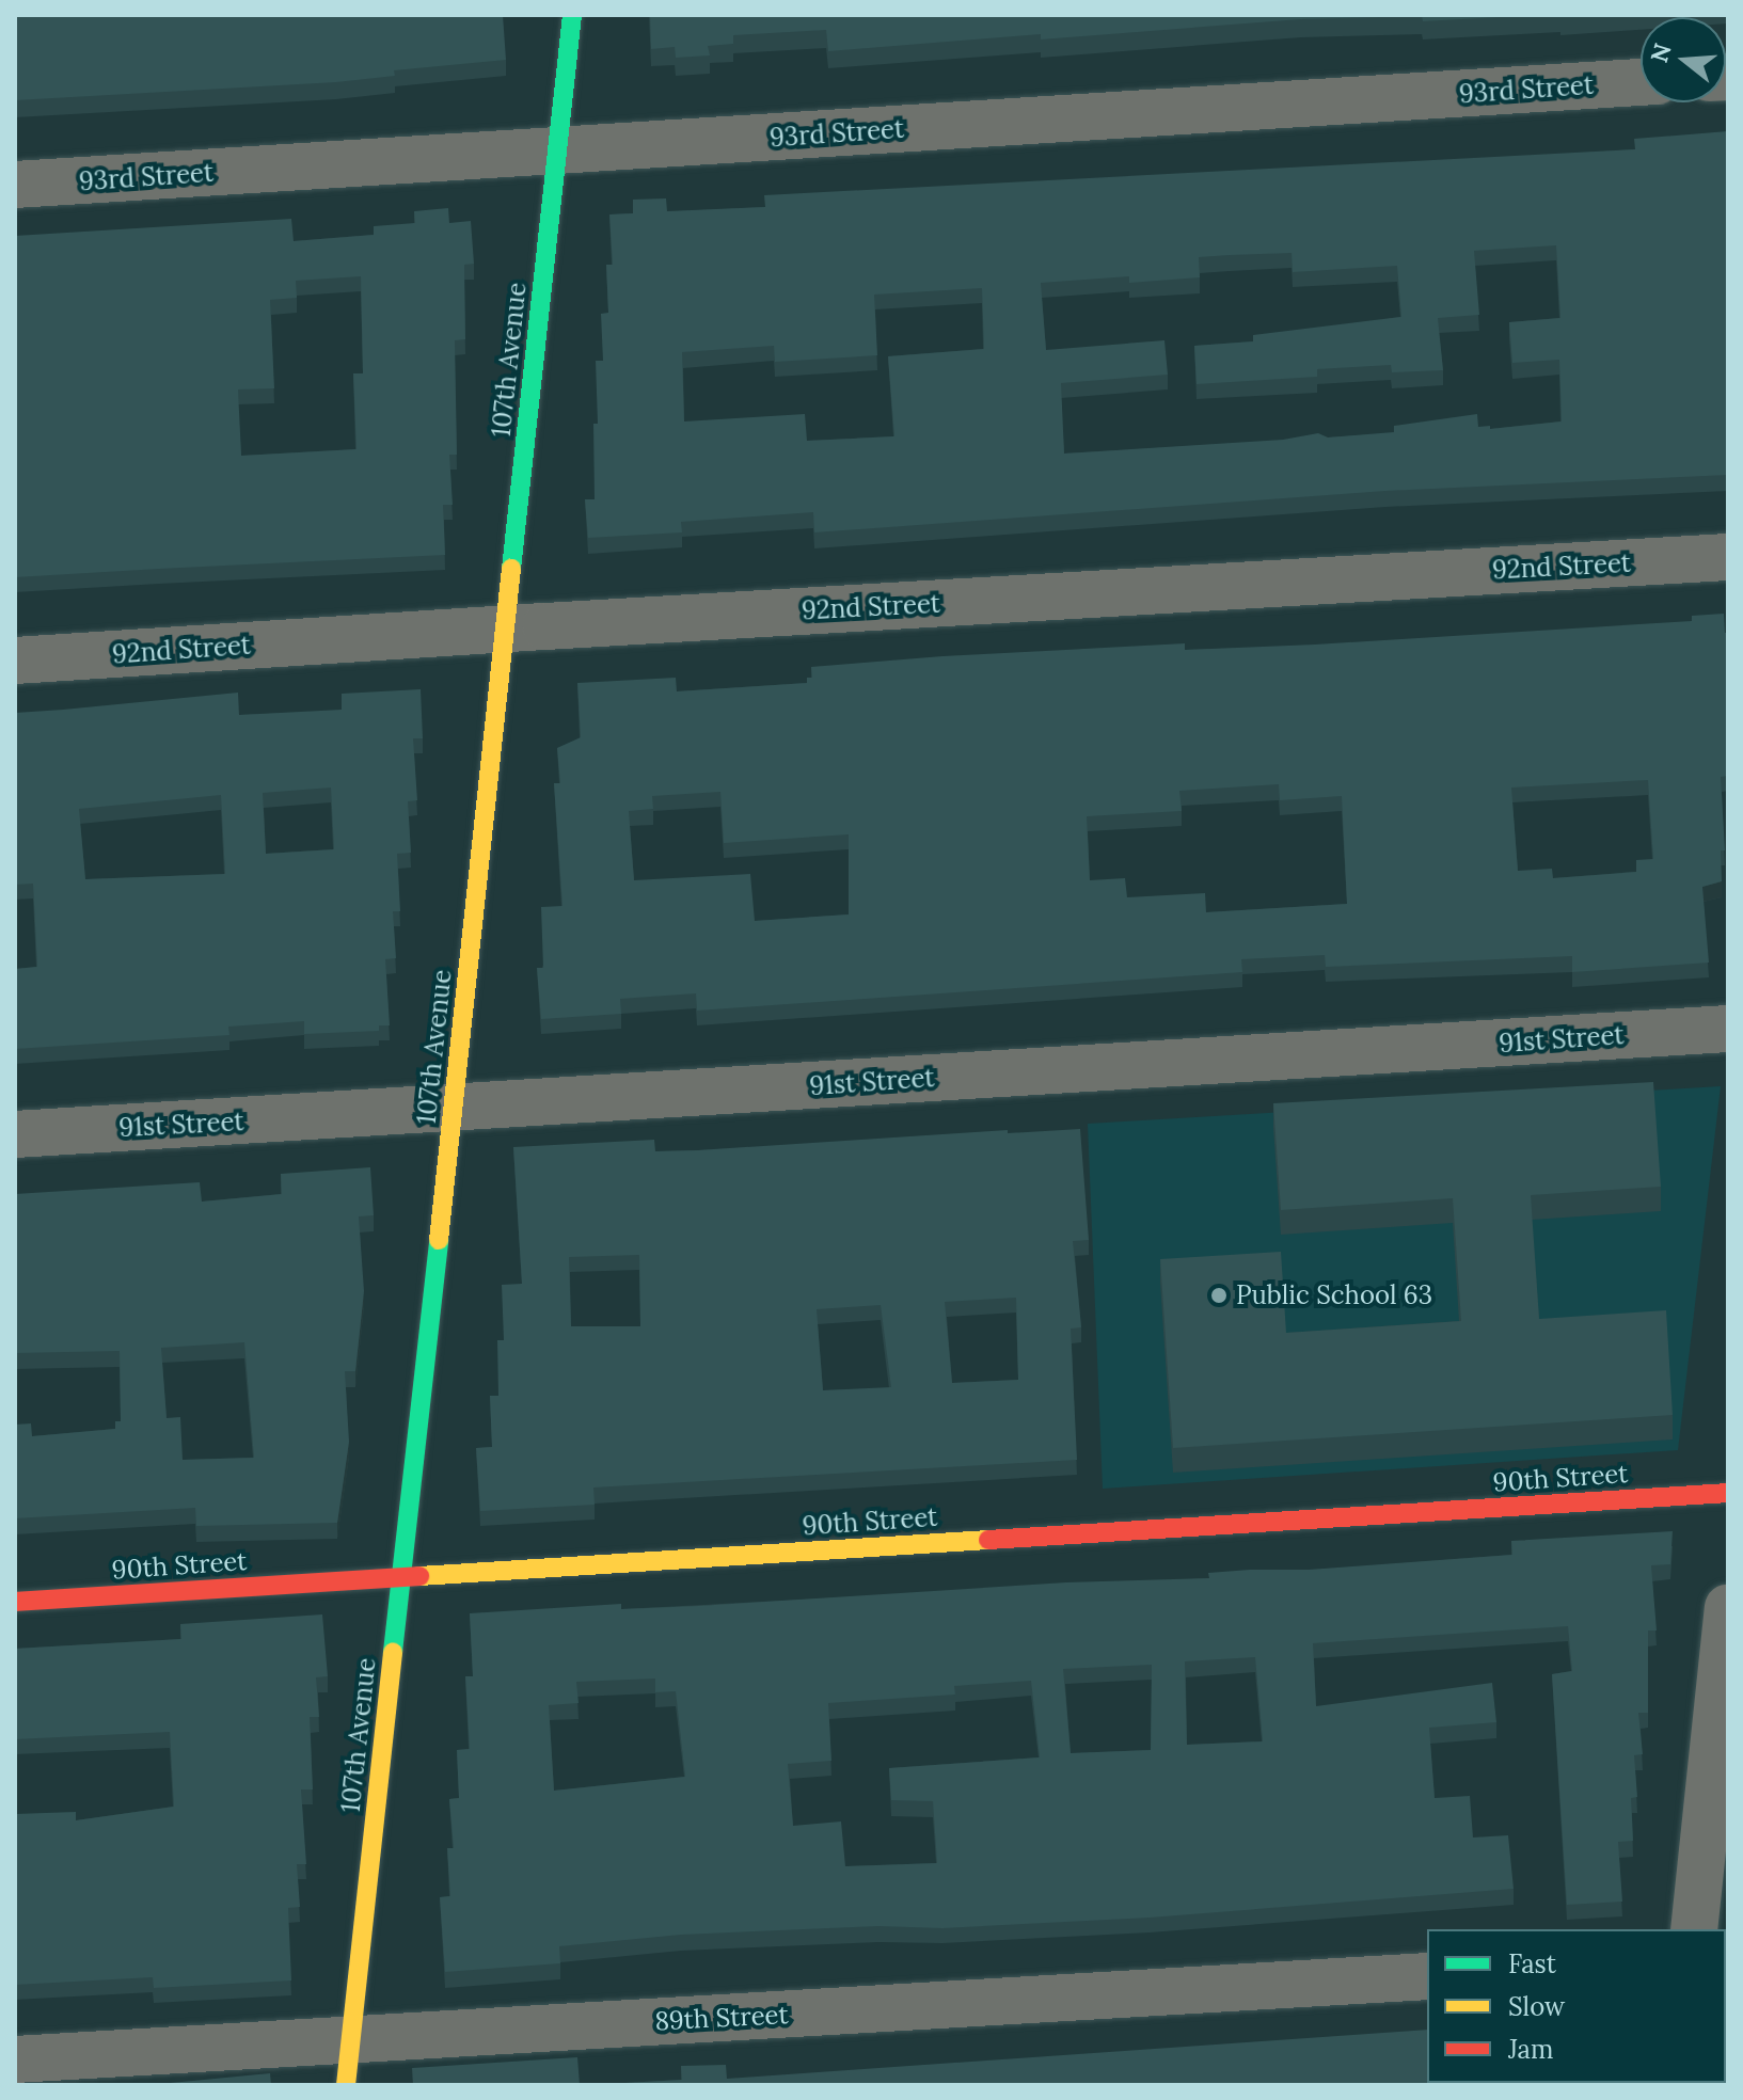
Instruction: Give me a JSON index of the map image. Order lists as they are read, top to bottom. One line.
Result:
{"streets":{"street":["93rd Street","107th Avenue","92nd Street","91st Street","90th Street","89th Street"]},"crossings":[["93rd Street","107th Avenue"],["107th Avenue","92nd Street"],["107th Avenue","91st Street"],["107th Avenue","90th Street"],["107th Avenue","89th Street"]],"places":["Public School 63"],"legend":["Fast","Slow","Jam"],"north":"left"}
